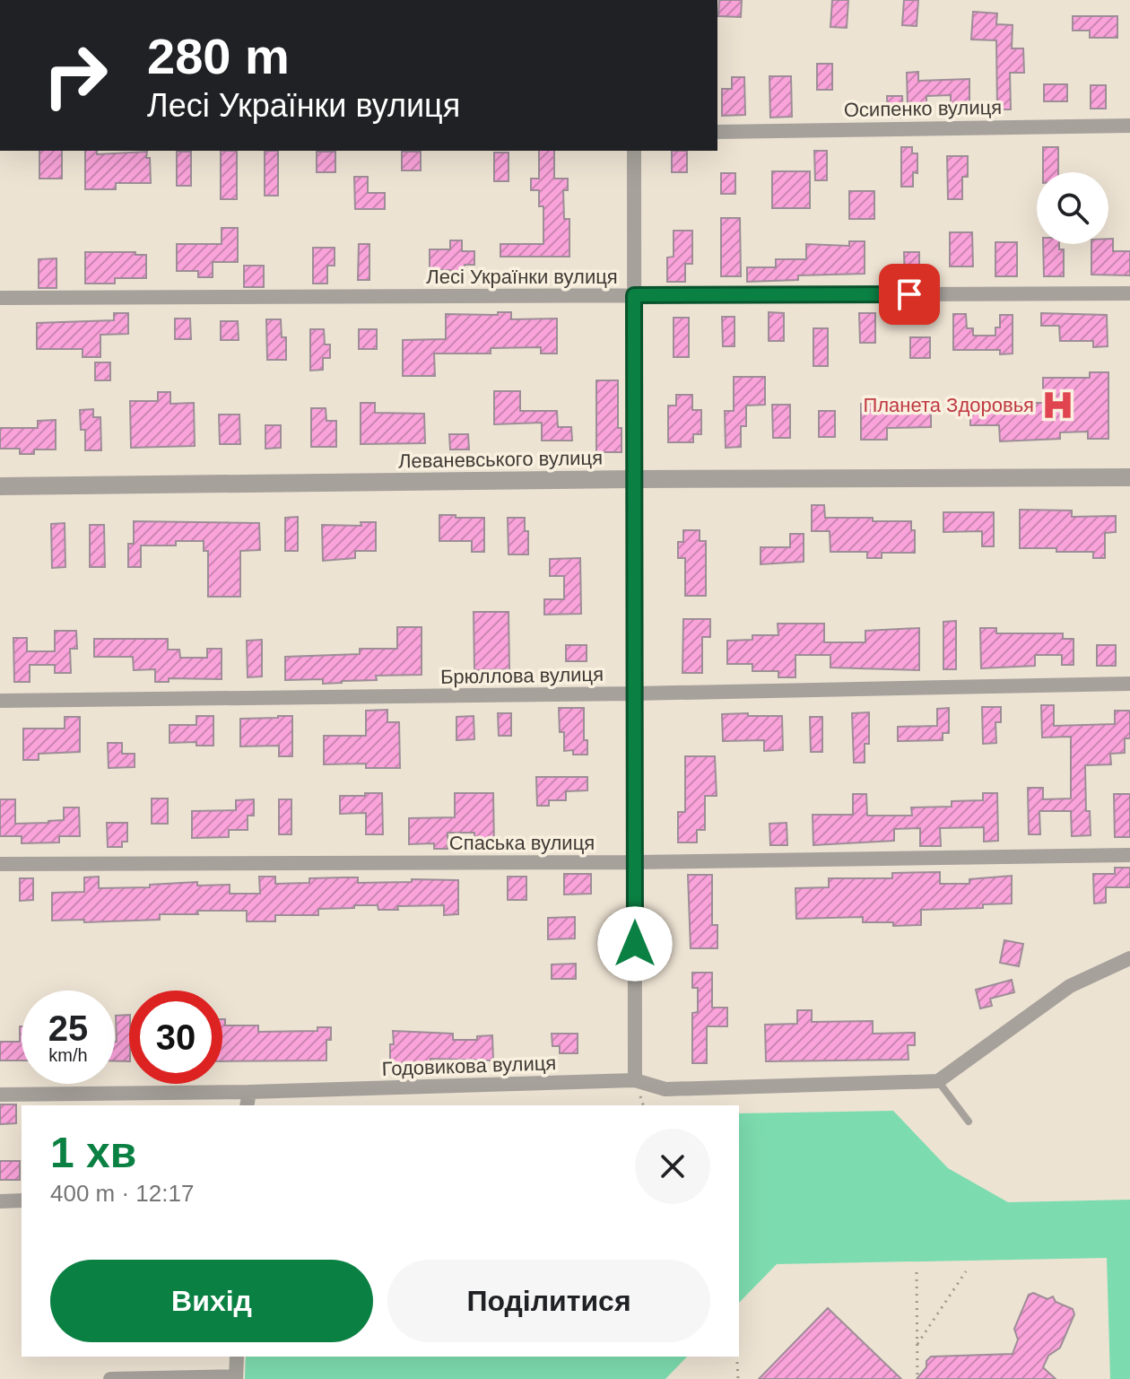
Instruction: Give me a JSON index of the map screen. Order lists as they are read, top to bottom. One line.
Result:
{"streets":{"street":["Осипенко вулиця","Лесі Українки вулиця","Леваневського вулиця","Брюллова вулиця","Спаська вулиця","Годовикова вулиця"]},"places":{"hospital":["Планета Здоровья"]},"page":{"turn":["280 m","Лесі Українки вулиця"],"speed":"25 km/h","limit":"30","heading":["1 хв","400 m · 12:17"],"buttons":["Вихід","Поділитися"]}}
